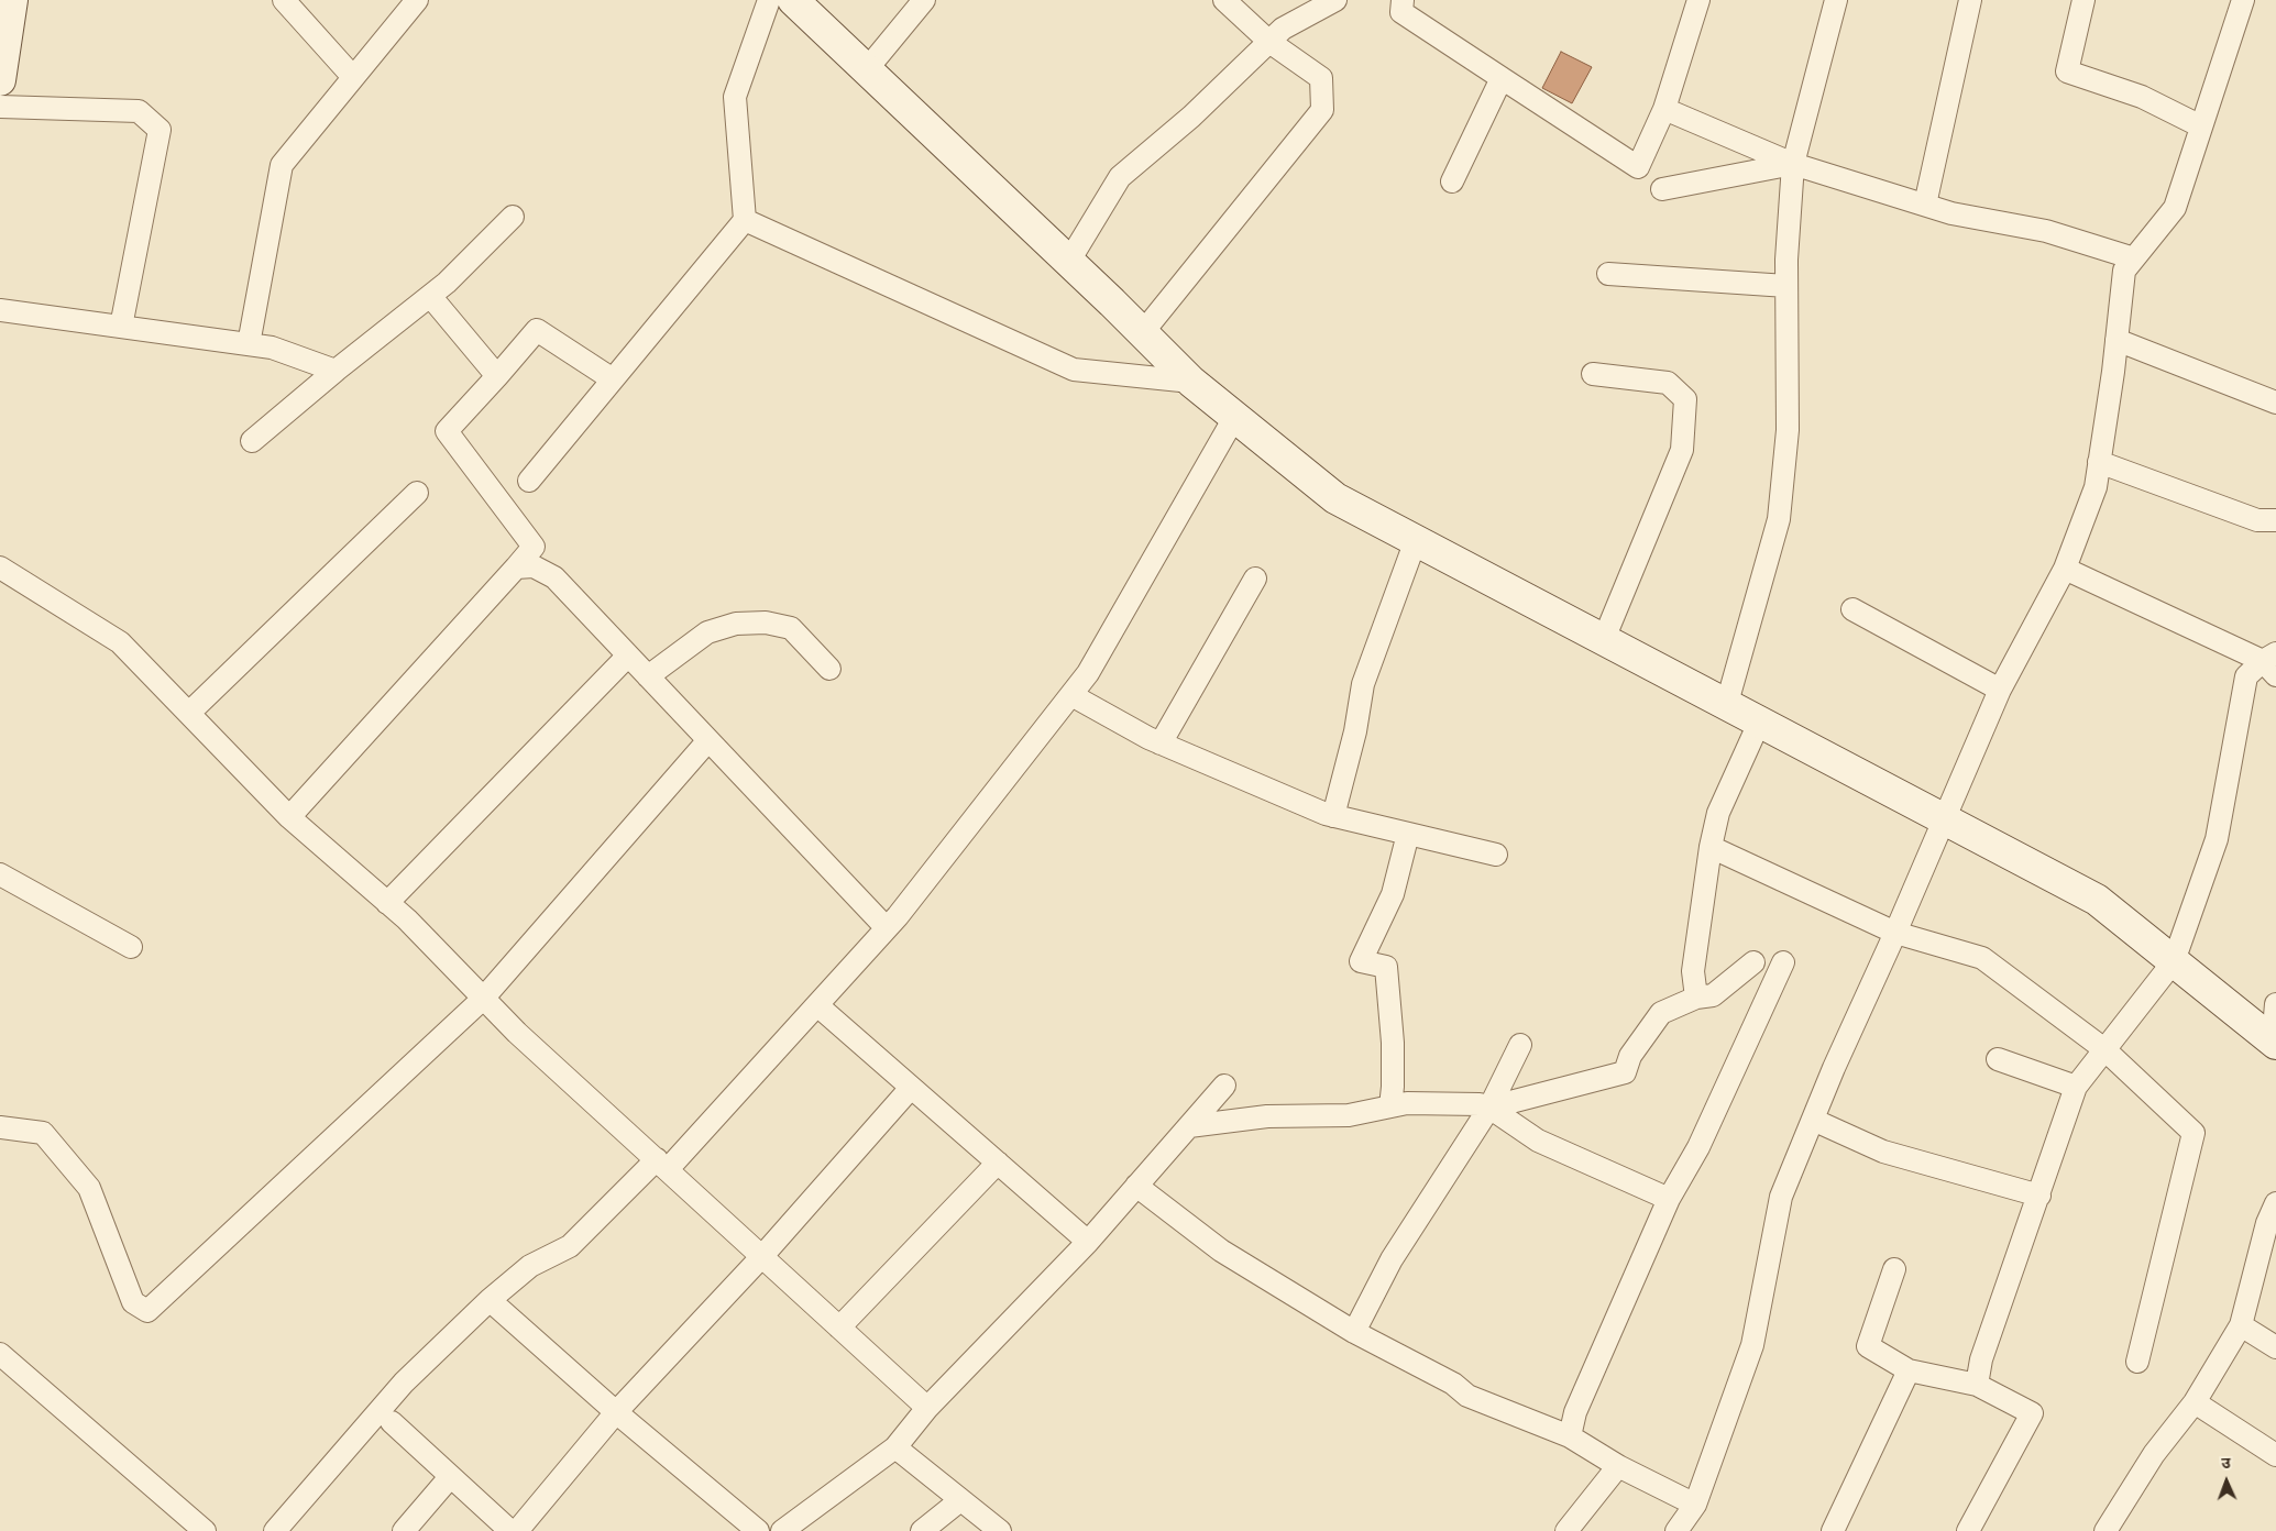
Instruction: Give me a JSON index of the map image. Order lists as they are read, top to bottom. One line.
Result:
{"north":"top"}
